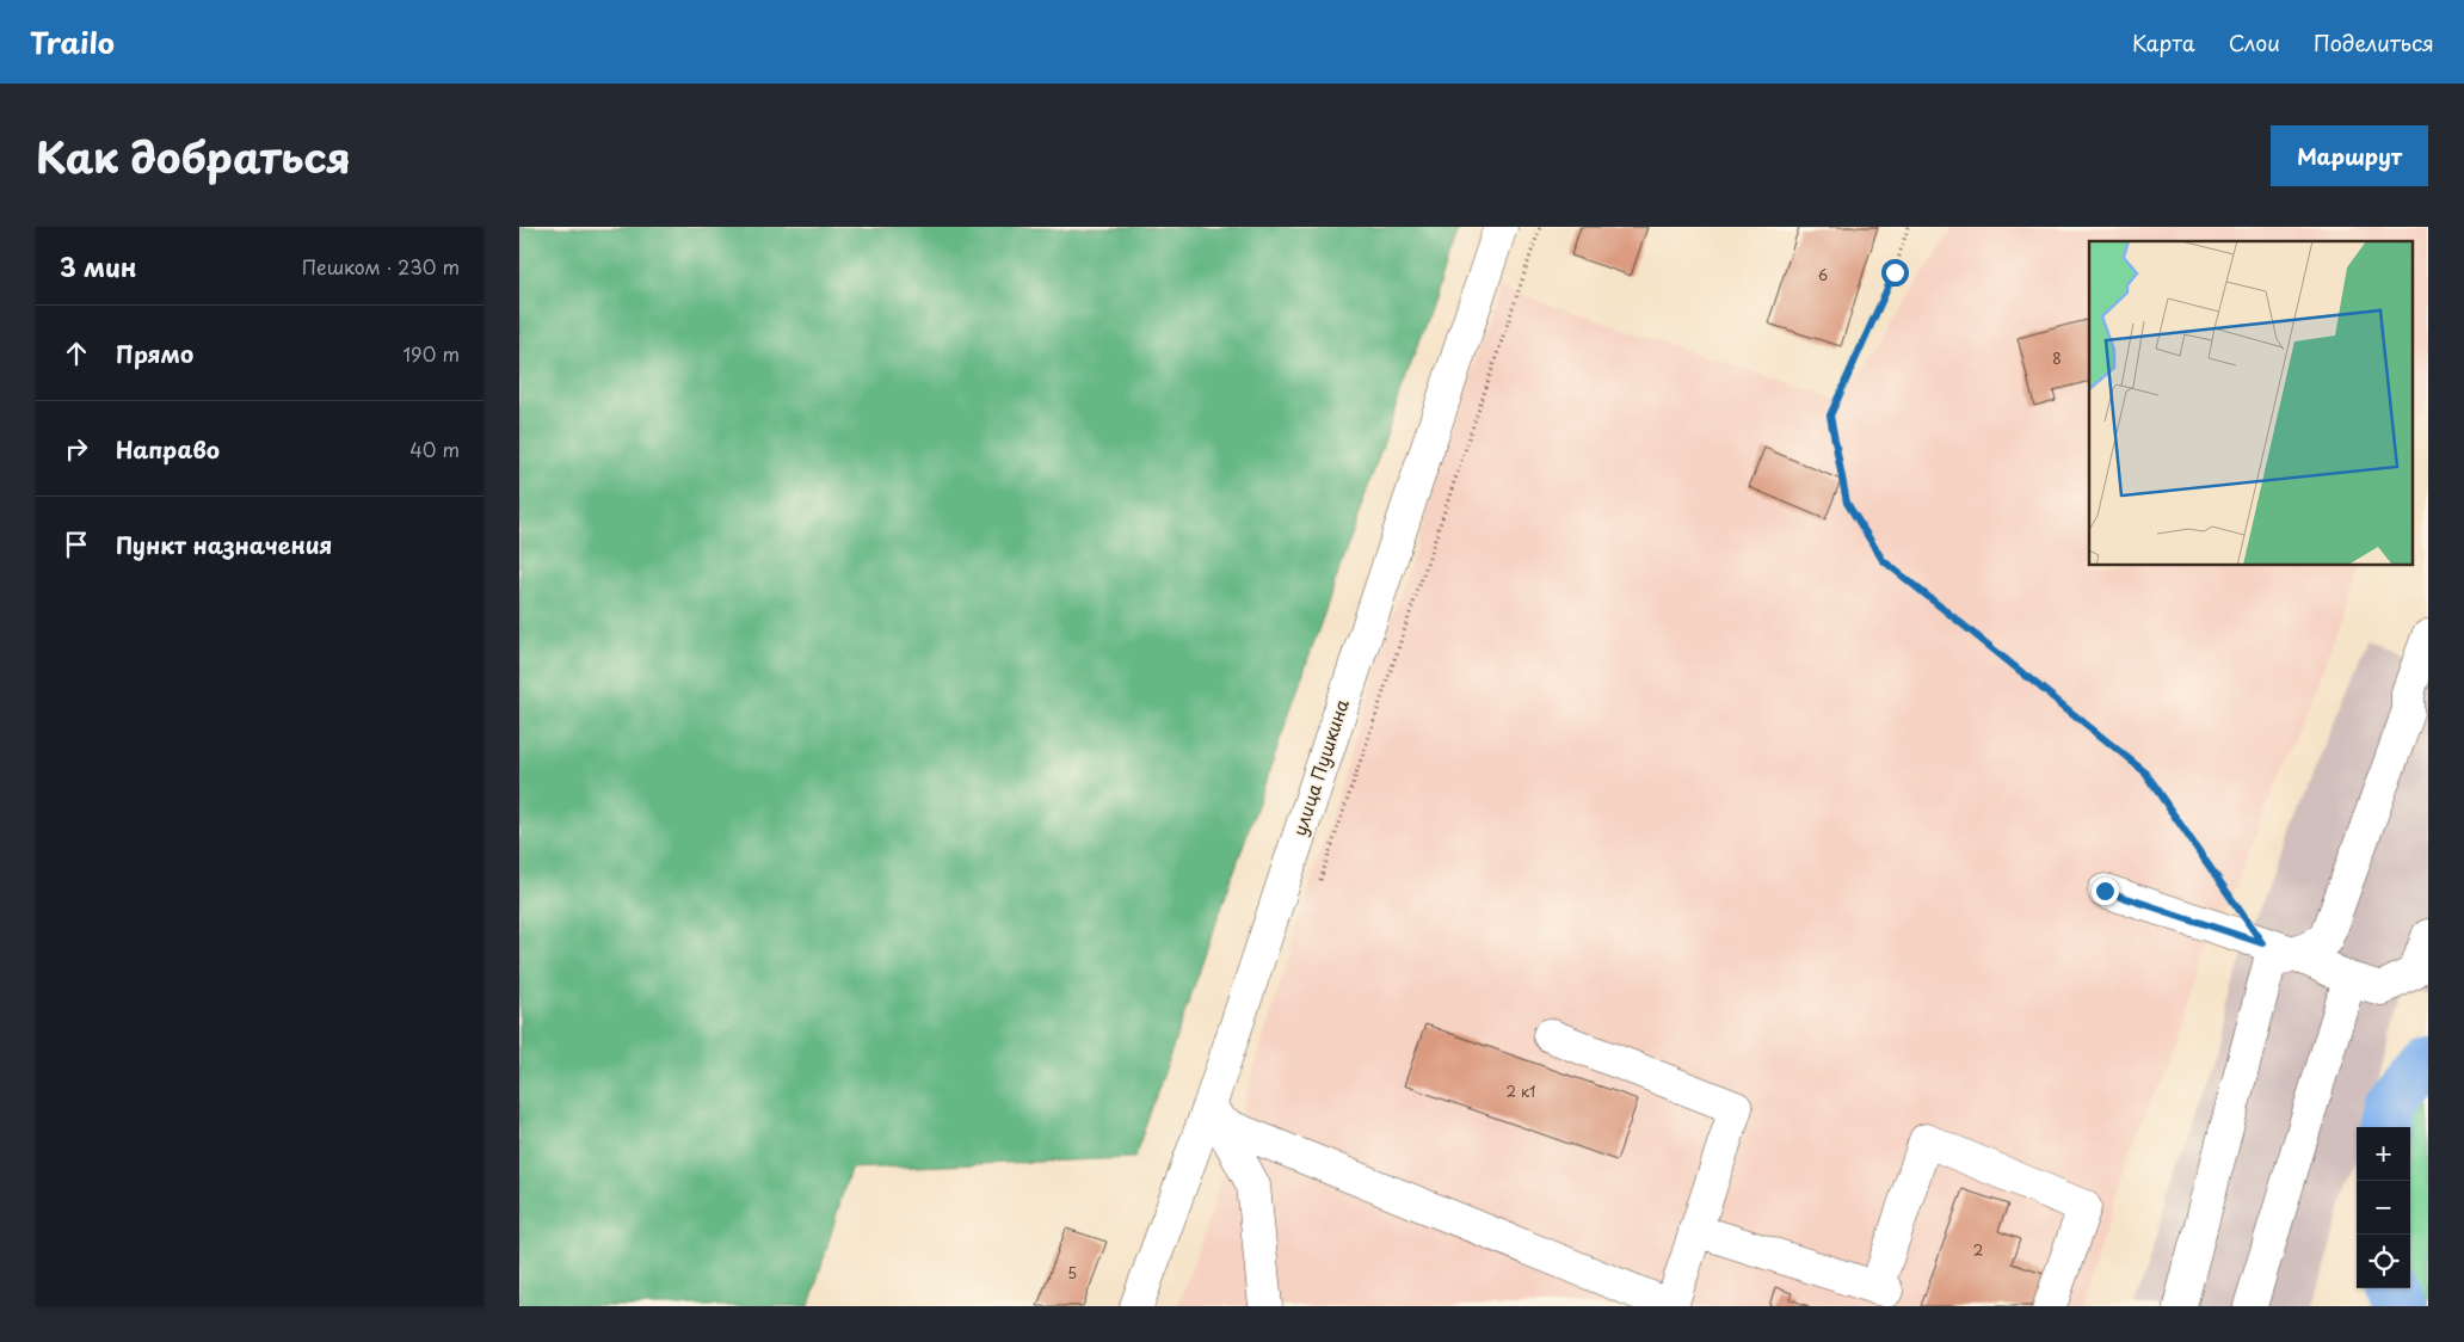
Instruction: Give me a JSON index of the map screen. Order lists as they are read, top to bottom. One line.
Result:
{"streets":{"street":["улица Пушкина"]},"house_numbers":["6","8","2 к1","2","5"],"page":{"header":"Trailo","nav":["Карта","Слои","Поделиться"],"title":"Как добраться","buttons":"Маршрут","heading":["3 мин","Пешком · 230 m"],"list":[["Прямо","190 m"],["Направо","40 m"],"Пункт назначения"],"map_buttons":["+","−"]}}
